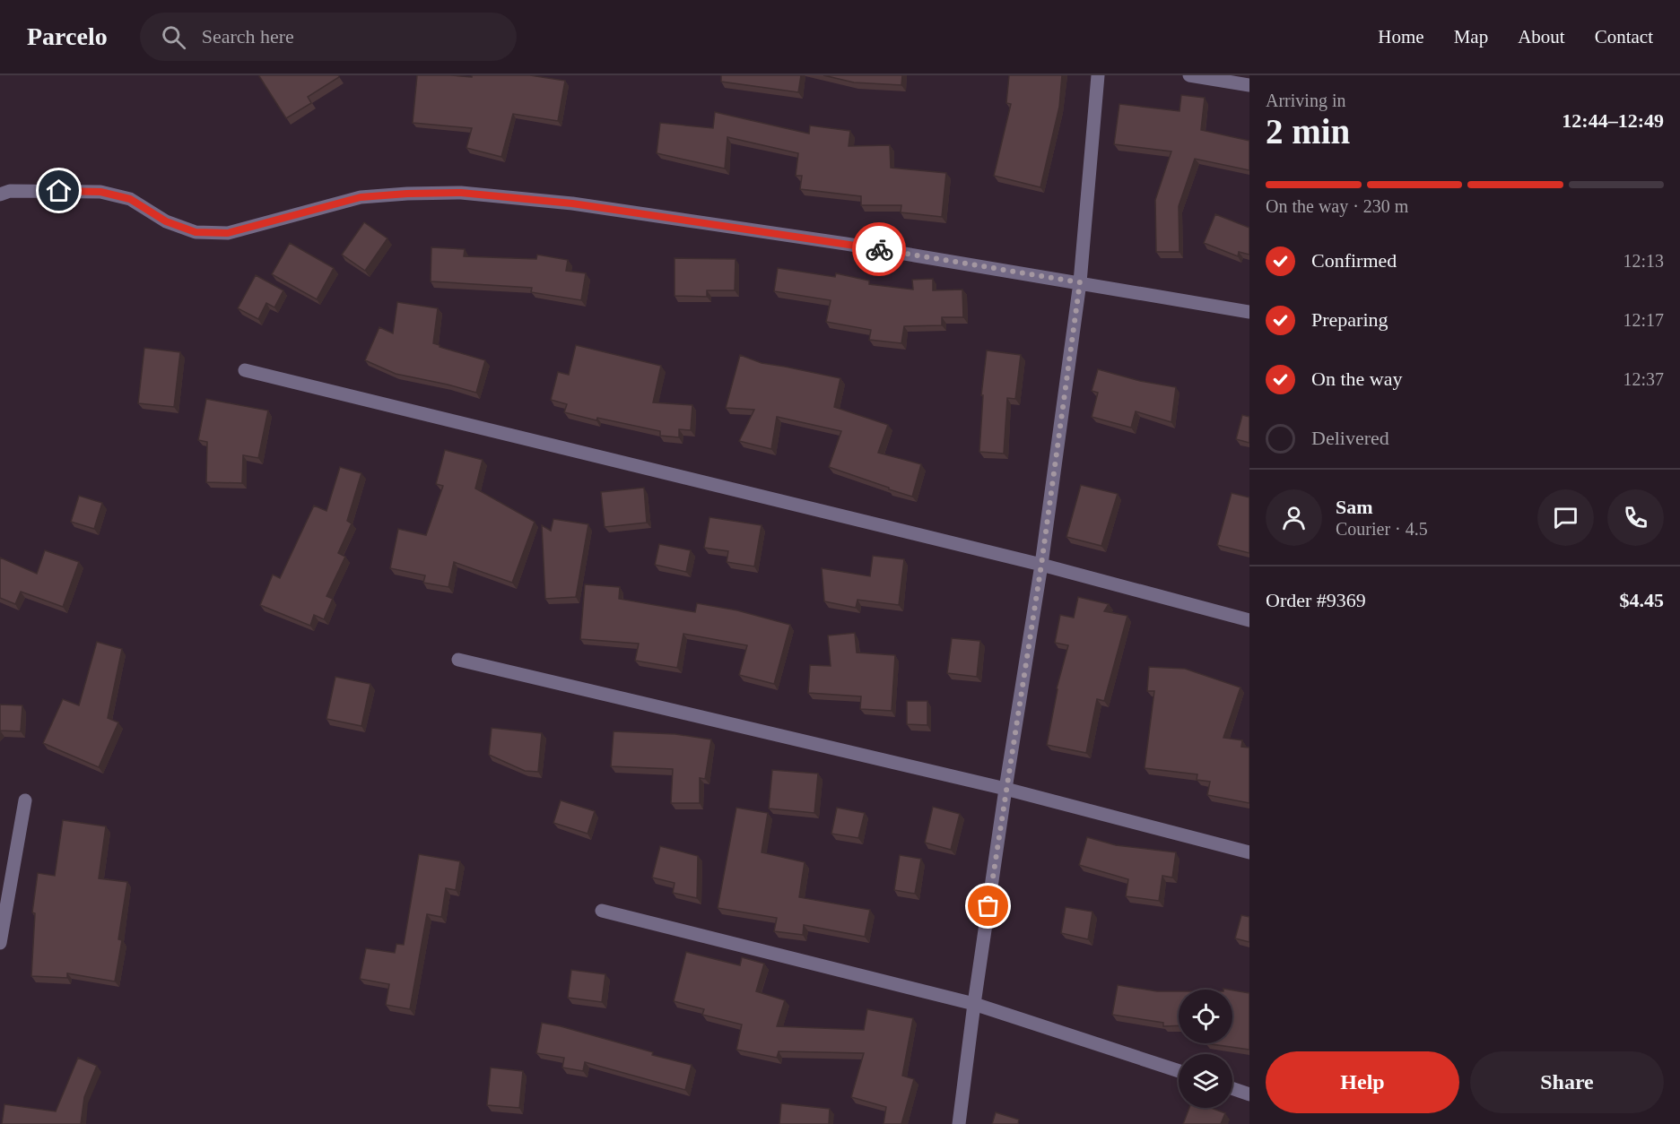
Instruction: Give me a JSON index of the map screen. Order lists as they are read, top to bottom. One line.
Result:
{"page":{"header":"Parcelo","search":"Search here","nav":["Home","Map","About","Contact"],"heading":["2 min","Arriving in","12:44–12:49"],"panel":["Sam","Courier · 4.5","Order #9369","$4.45"],"bar":"On the way · 230 m","list":[["Confirmed","12:13"],["Preparing","12:17"],["On the way","12:37"],"Delivered"],"buttons":["Help","Share"]}}
